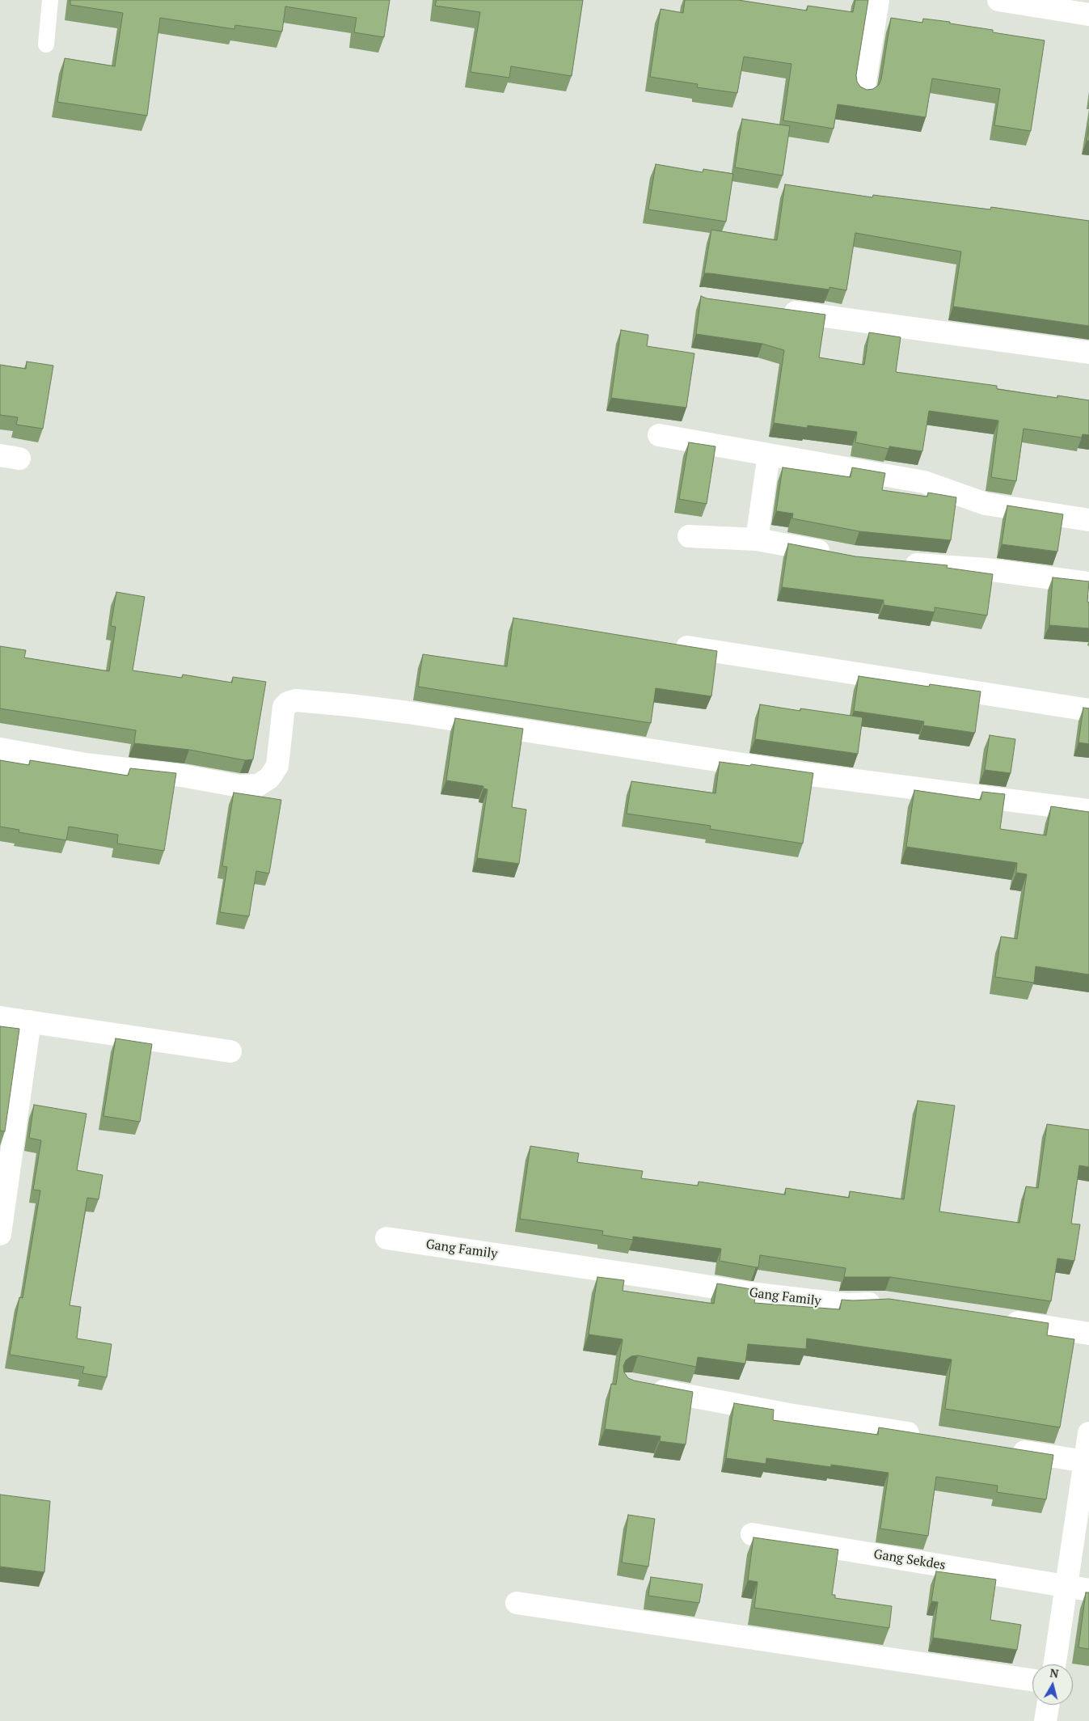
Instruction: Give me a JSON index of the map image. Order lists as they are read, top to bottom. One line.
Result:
{"streets":{"street":["Gang Family","Gang Sekdes"]},"north":"top"}
